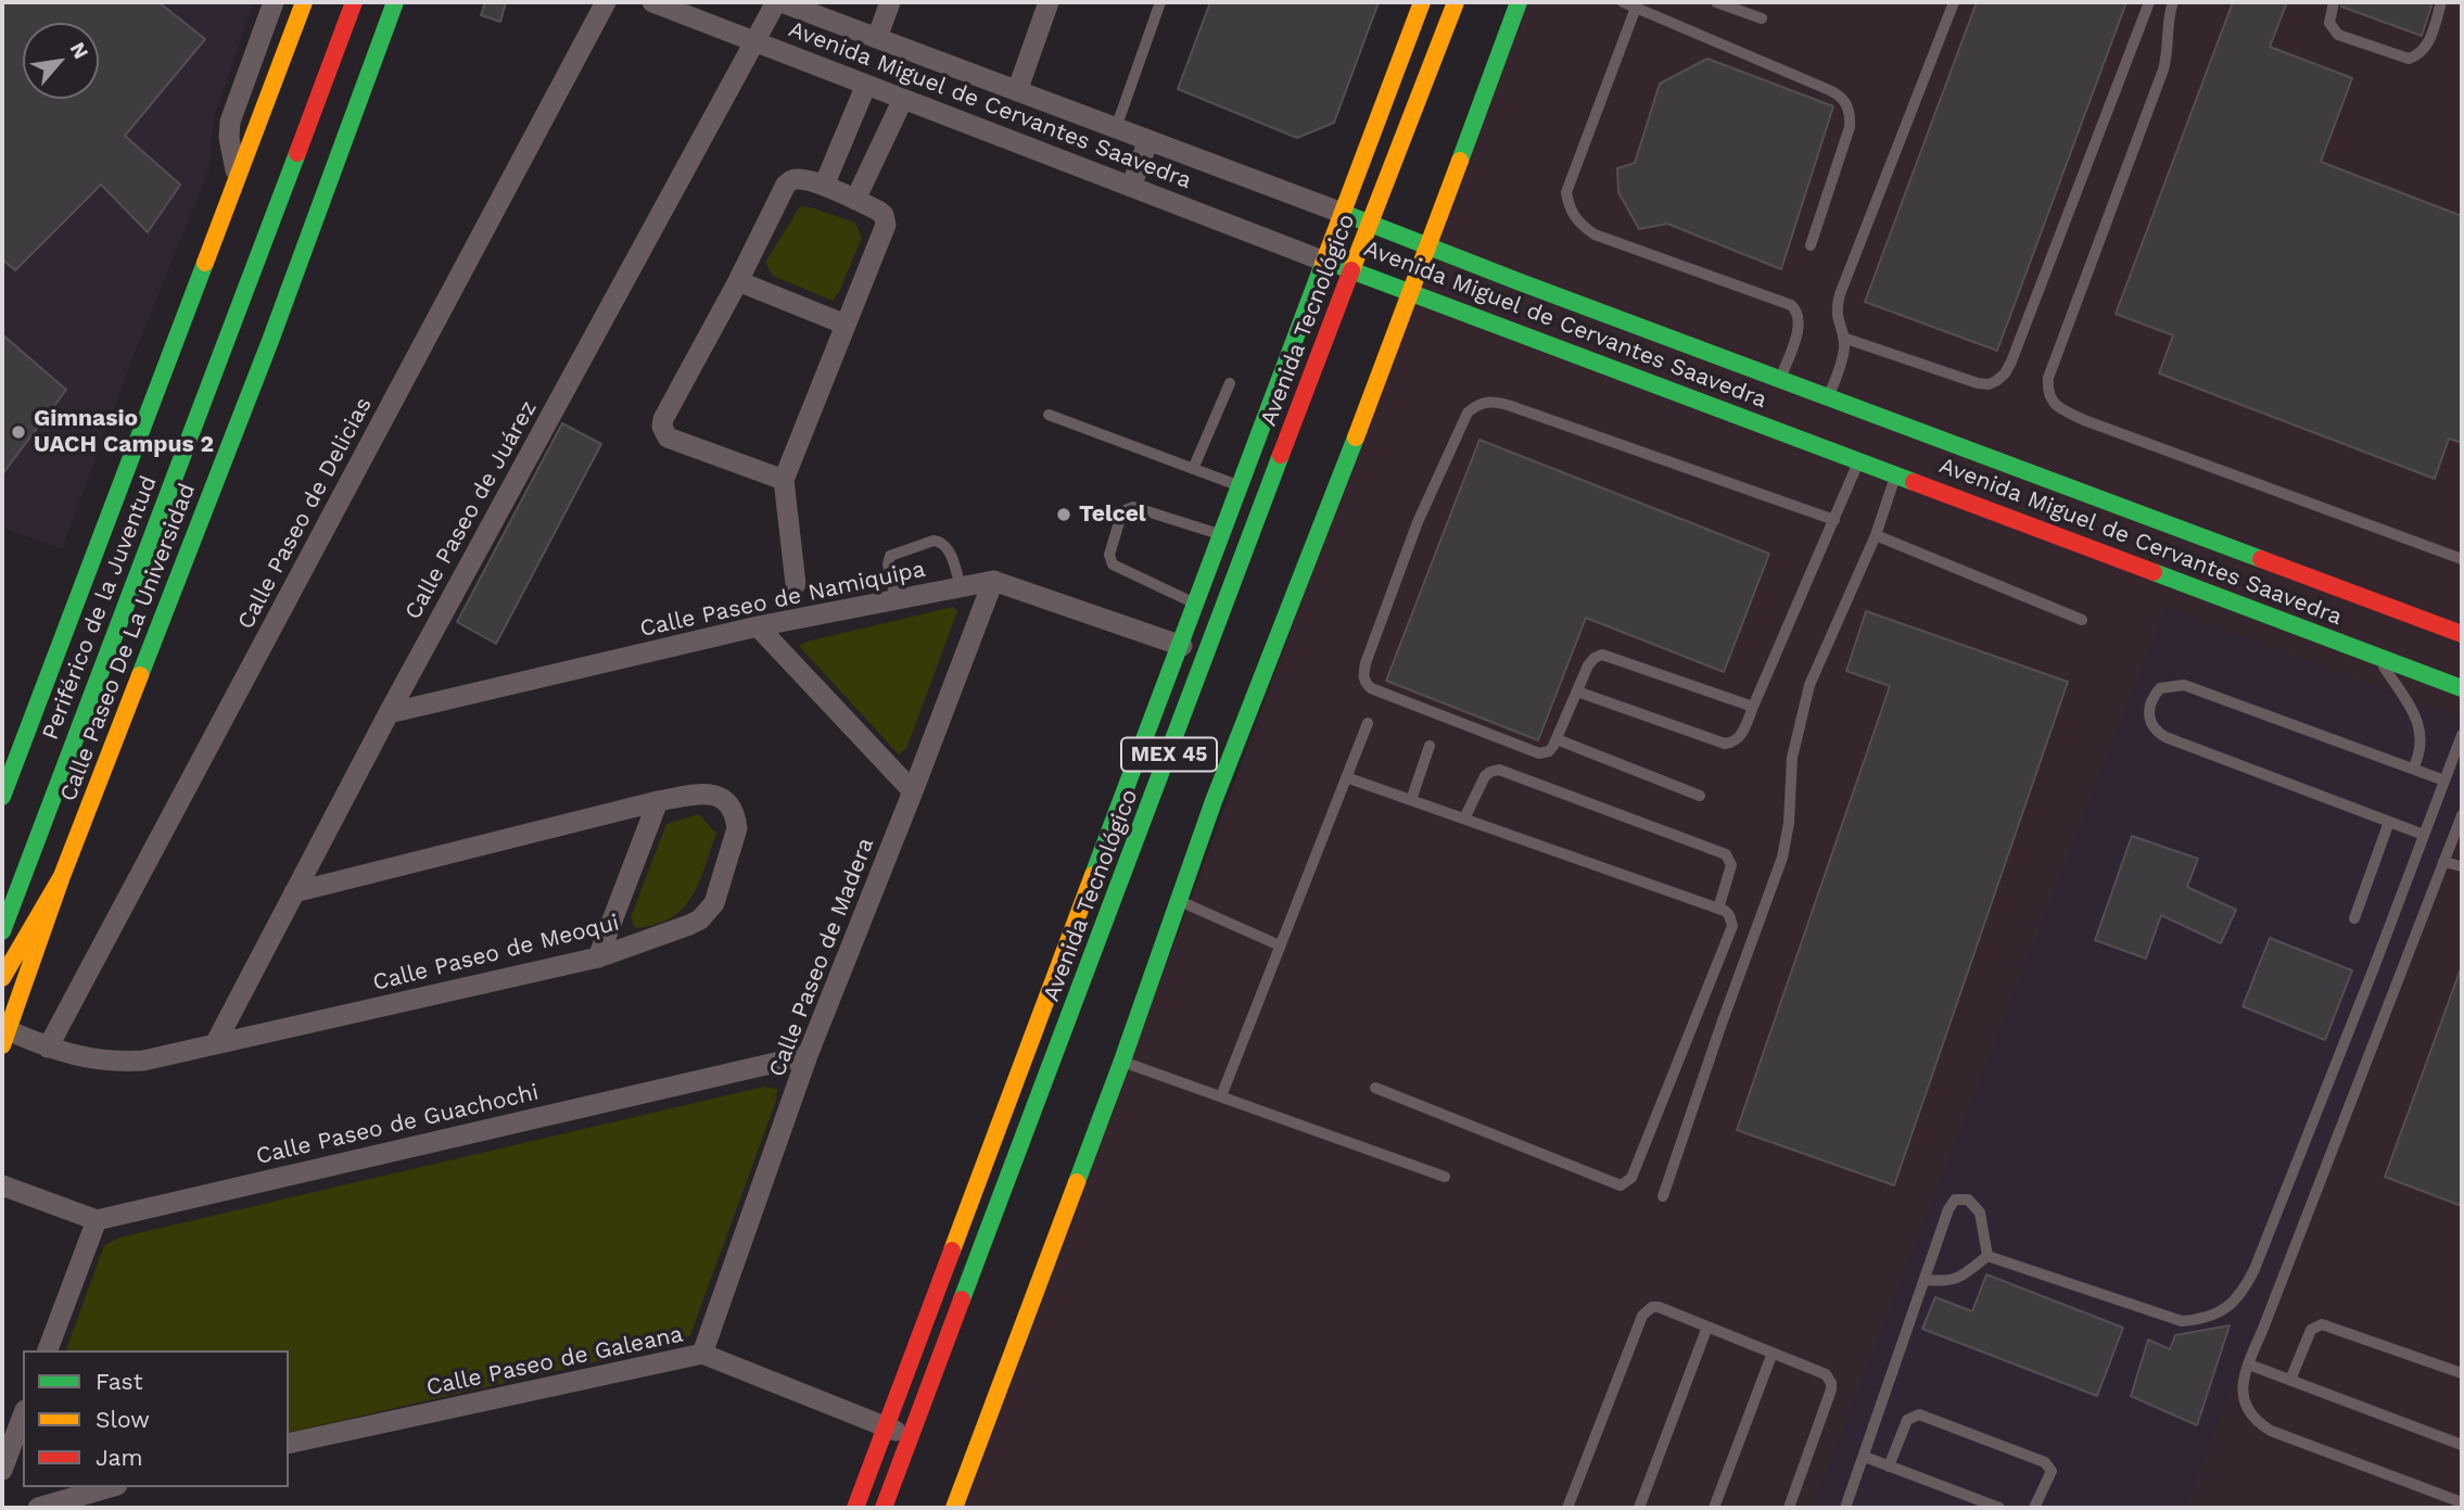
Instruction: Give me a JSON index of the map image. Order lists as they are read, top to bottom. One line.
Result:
{"streets":{"main road":["Avenida Miguel de Cervantes Saavedra","Avenida Tecnológico","Periférico de la Juventud","Calle Paseo De La Universidad","MEX 45"],"street":["Calle Paseo de Juárez","Calle Paseo de Delicias","Calle Paseo de Namiquipa","Calle Paseo de Meoqui","Calle Paseo de Madera","Calle Paseo de Guachochi","Calle Paseo de Galeana"]},"crossings":[["Avenida Miguel de Cervantes Saavedra","Avenida Tecnológico"],["Avenida Miguel de Cervantes Saavedra","Calle Paseo de Juárez"],["Avenida Miguel de Cervantes Saavedra","MEX 45"],["Avenida Tecnológico","Calle Paseo de Galeana"],["Calle Paseo de Juárez","Calle Paseo de Namiquipa"],["Calle Paseo de Juárez","Calle Paseo de Meoqui"],["Calle Paseo de Delicias","Calle Paseo de Meoqui"],["Calle Paseo de Namiquipa","Calle Paseo de Madera"],["Calle Paseo De La Universidad","Calle Paseo de Meoqui"],["Calle Paseo de Madera","Calle Paseo de Guachochi"],["Calle Paseo de Madera","Calle Paseo de Galeana"]],"places":["Gimnasio UACH Campus 2","Telcel"],"legend":["Fast","Slow","Jam"],"north":"top right"}
